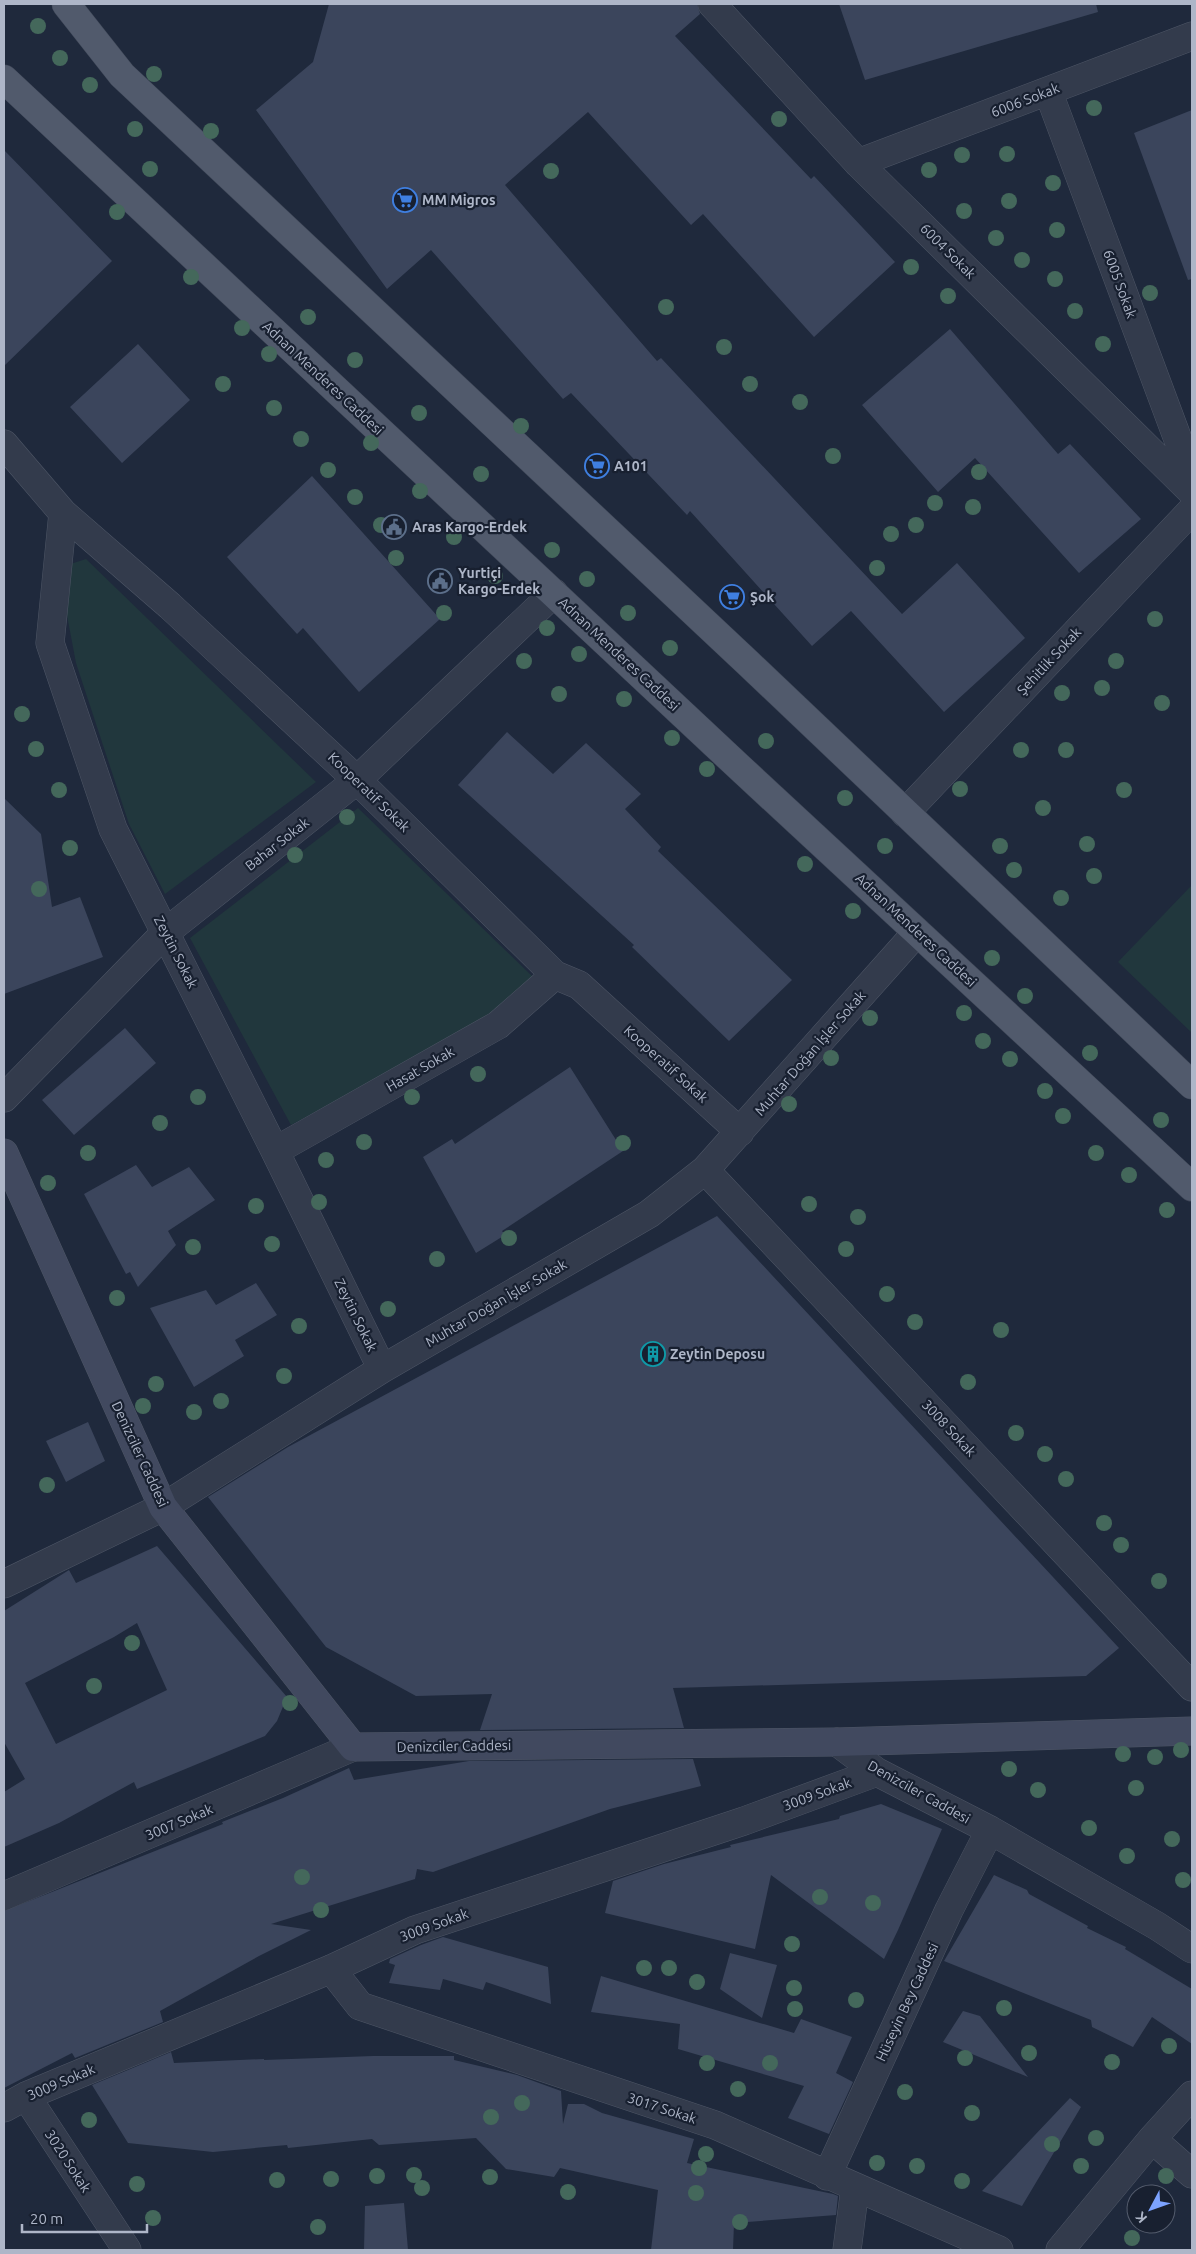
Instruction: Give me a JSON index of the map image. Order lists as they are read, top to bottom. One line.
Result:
{"streets":{"main road":["Adnan Menderes Caddesi","Denizciler Caddesi"],"street":["6006 Sokak","6004 Sokak","6005 Sokak","Şehitlik Sokak","Kooperatif Sokak","Bahar Sokak","Zeytin Sokak","Muhtar Doğan İşler Sokak","Hasat Sokak","3008 Sokak","3009 Sokak","3007 Sokak","Hüseyin Bey Caddesi","3017 Sokak","3020 Sokak"]},"crossings":[["6006 Sokak","6004 Sokak"],["6006 Sokak","6005 Sokak"],["Adnan Menderes Caddesi","Bahar Sokak"],["Adnan Menderes Caddesi","Muhtar Doğan İşler Sokak"],["Kooperatif Sokak","Bahar Sokak"],["Kooperatif Sokak","Zeytin Sokak"],["Kooperatif Sokak","Muhtar Doğan İşler Sokak"],["Kooperatif Sokak","Hasat Sokak"],["Bahar Sokak","Zeytin Sokak"],["Zeytin Sokak","Muhtar Doğan İşler Sokak"],["Zeytin Sokak","Hasat Sokak"],["Muhtar Doğan İşler Sokak","3008 Sokak"],["Muhtar Doğan İşler Sokak","Denizciler Caddesi"],["Denizciler Caddesi","3009 Sokak"],["Denizciler Caddesi","3007 Sokak"],["Denizciler Caddesi","Hüseyin Bey Caddesi"],["3009 Sokak","3017 Sokak"],["3009 Sokak","3020 Sokak"],["Hüseyin Bey Caddesi","3017 Sokak"]],"places":{"supermarket":["MM Migros","A101","Şok"],"public building":["Aras Kargo-Erdek","Yurtiçi Kargo-Erdek"],"building":["Zeytin Deposu"]},"scale_bar":"20 m","north":"bottom left"}
